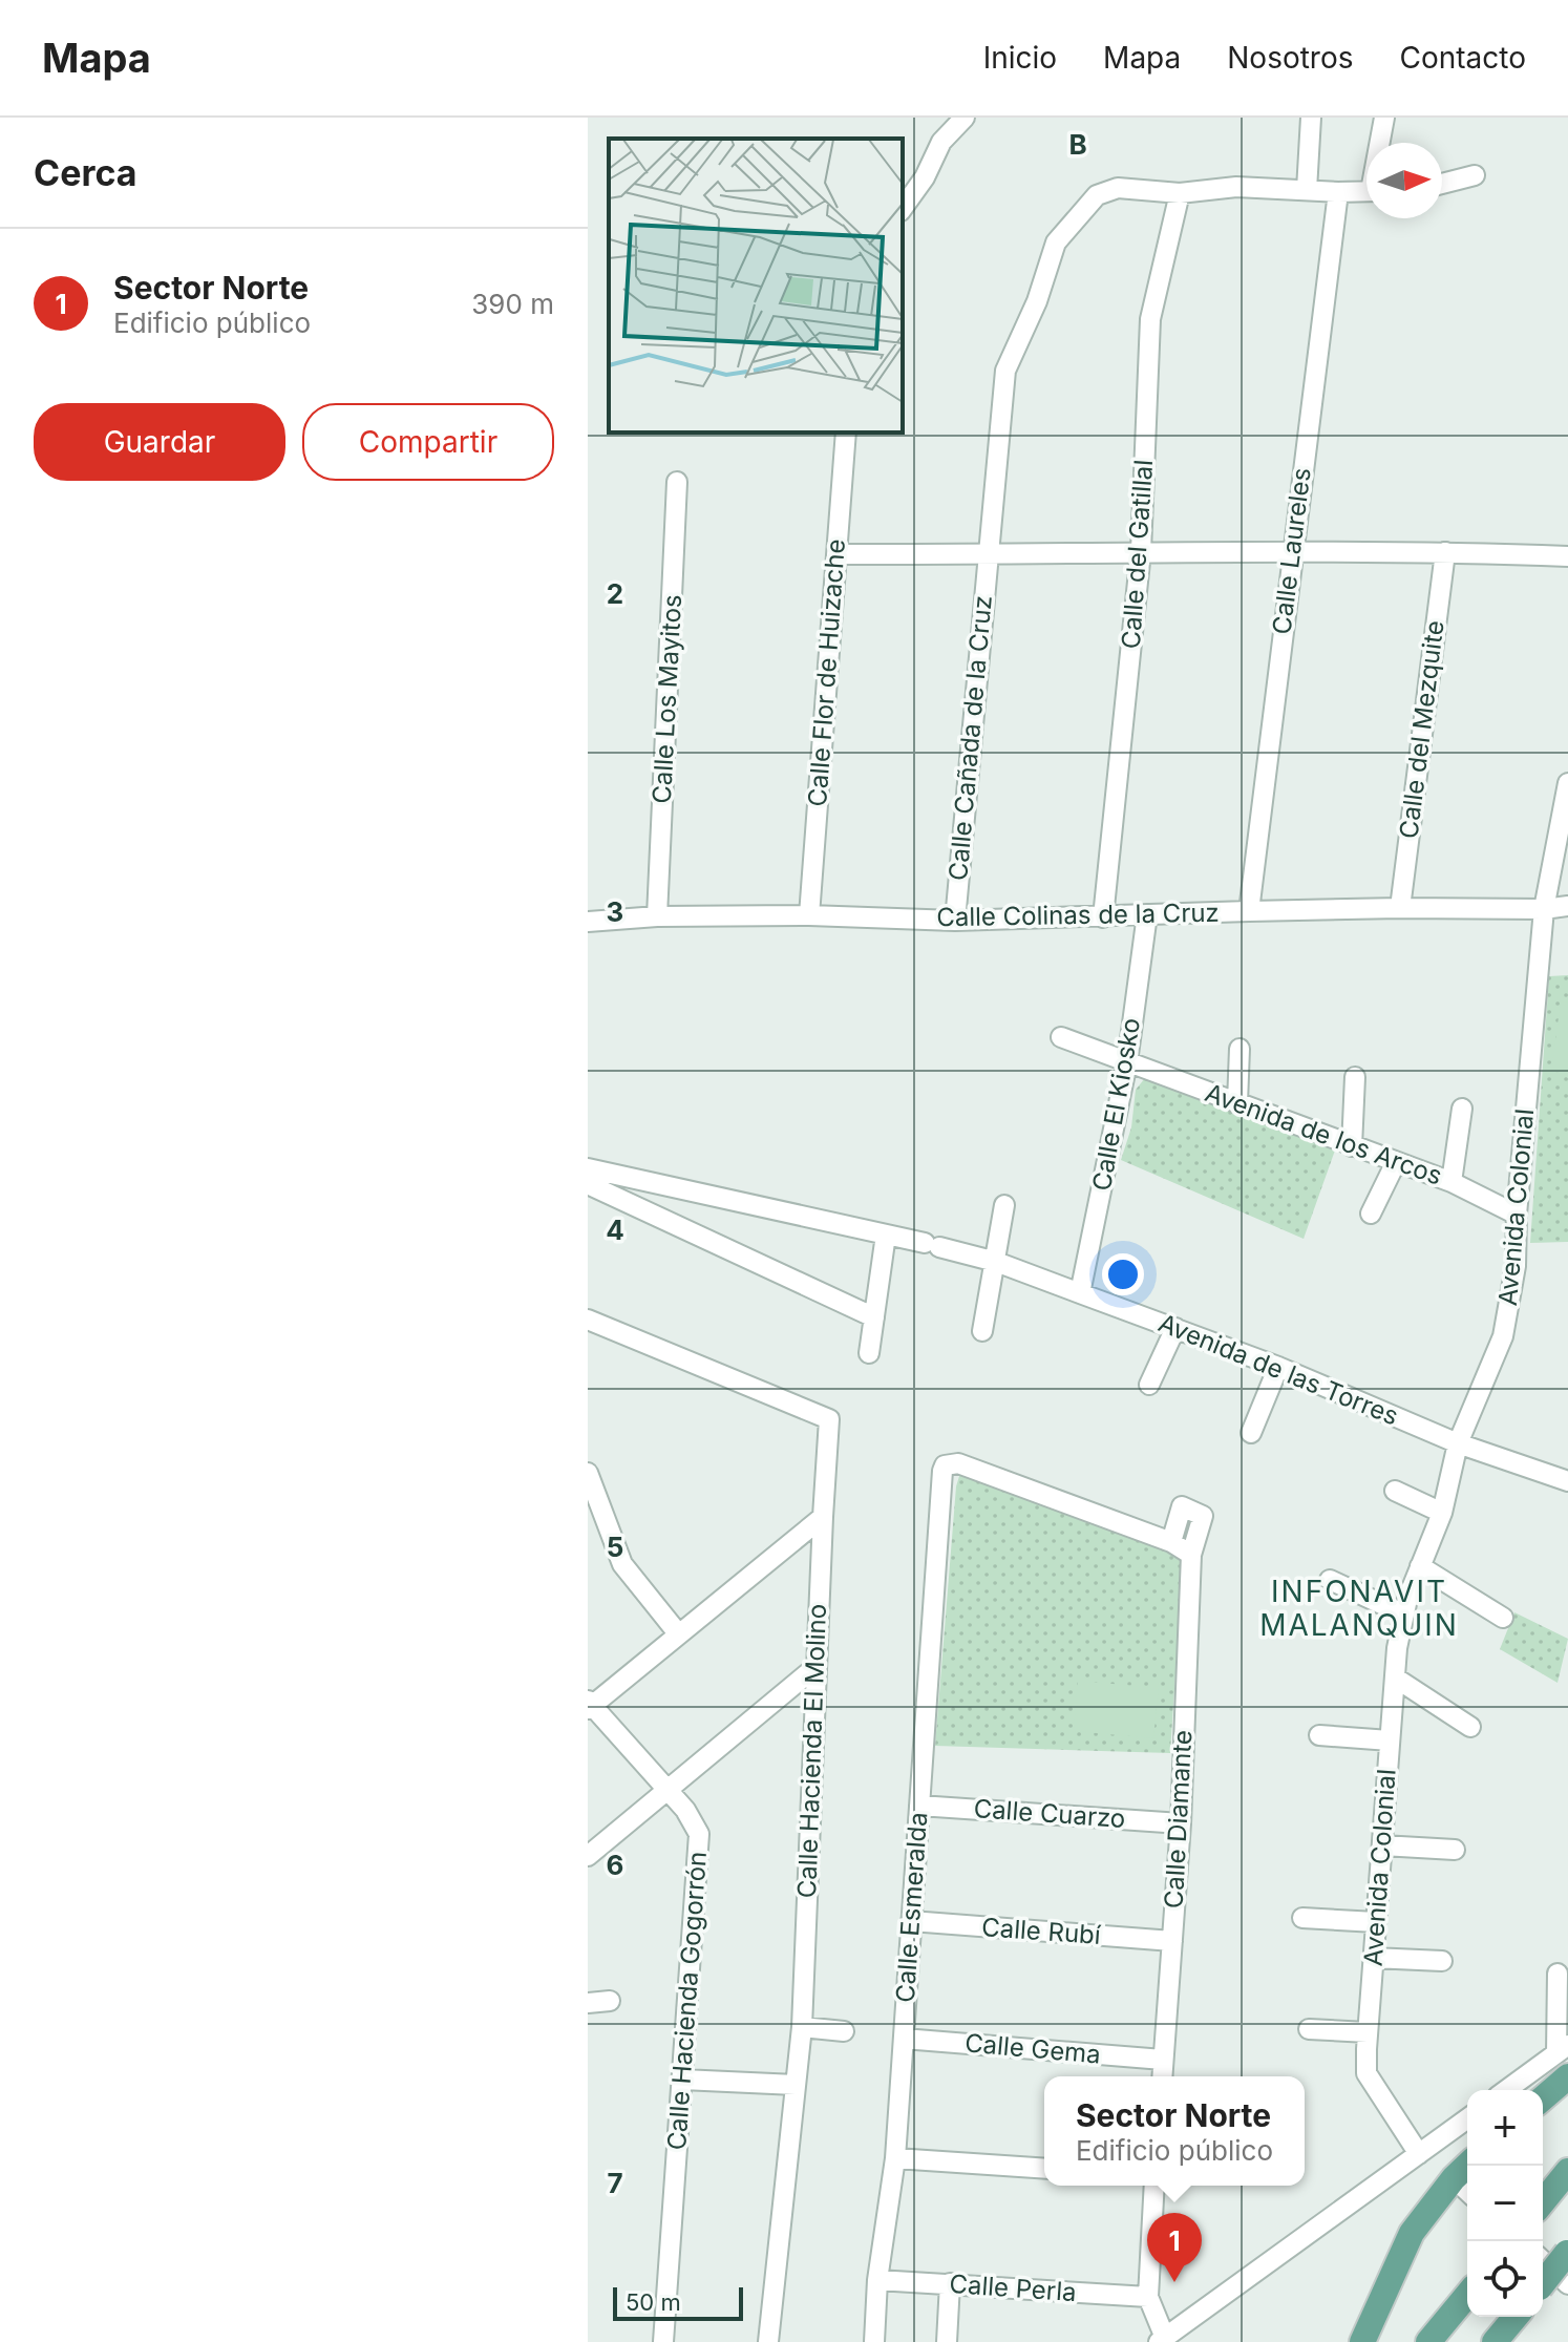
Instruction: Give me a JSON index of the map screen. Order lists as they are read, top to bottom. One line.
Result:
{"streets":{"street":["Calle Laureles","Calle del Gatillal","Calle Flor de Huizache","Calle Los Mayitos","Calle del Mezquite","Calle Cañada de la Cruz","Calle Colinas de la Cruz","Calle El Kiosko","Avenida de los Arcos","Avenida Colonial","Avenida de las Torres","Calle Hacienda El Molino","Calle Cuarzo","Calle Diamante","Calle Esmeralda","Calle Rubí","Calle Hacienda Gogorrón","Calle Gema","Calle Perla"]},"crossings":[["Calle Laureles","Calle Colinas de la Cruz"],["Calle del Gatillal","Calle Cañada de la Cruz"],["Calle del Gatillal","Calle Colinas de la Cruz"],["Calle Flor de Huizache","Calle Colinas de la Cruz"],["Calle Los Mayitos","Calle Colinas de la Cruz"],["Calle del Mezquite","Calle Colinas de la Cruz"],["Calle Cañada de la Cruz","Calle Colinas de la Cruz"],["Calle Colinas de la Cruz","Calle El Kiosko"],["Calle Colinas de la Cruz","Avenida Colonial"],["Calle El Kiosko","Avenida de los Arcos"],["Calle El Kiosko","Avenida de las Torres"],["Avenida de los Arcos","Avenida Colonial"],["Avenida Colonial","Avenida de las Torres"],["Calle Cuarzo","Calle Diamante"],["Calle Cuarzo","Calle Esmeralda"],["Calle Diamante","Calle Esmeralda"],["Calle Diamante","Calle Rubí"],["Calle Diamante","Calle Gema"],["Calle Esmeralda","Calle Rubí"],["Calle Esmeralda","Calle Gema"],["Calle Esmeralda","Calle Perla"]],"districts":["INFONAVIT MALANQUIN"],"scale_bar":"50 m","north":"right","page":{"header":"Mapa","nav":["Inicio","Mapa","Nosotros","Contacto"],"heading":"Cerca","list":[{"mark":"1","name":"Sector Norte","note":"Edificio público","value":"390 m"}],"buttons":["Guardar","Compartir"],"popup":["Sector Norte","Edificio público"],"map_buttons":["+","−"],"pins":"1","scale":"50 m"},"grid":{"columns":["B"],"rows":["2","3","4","5","6","7"]}}
